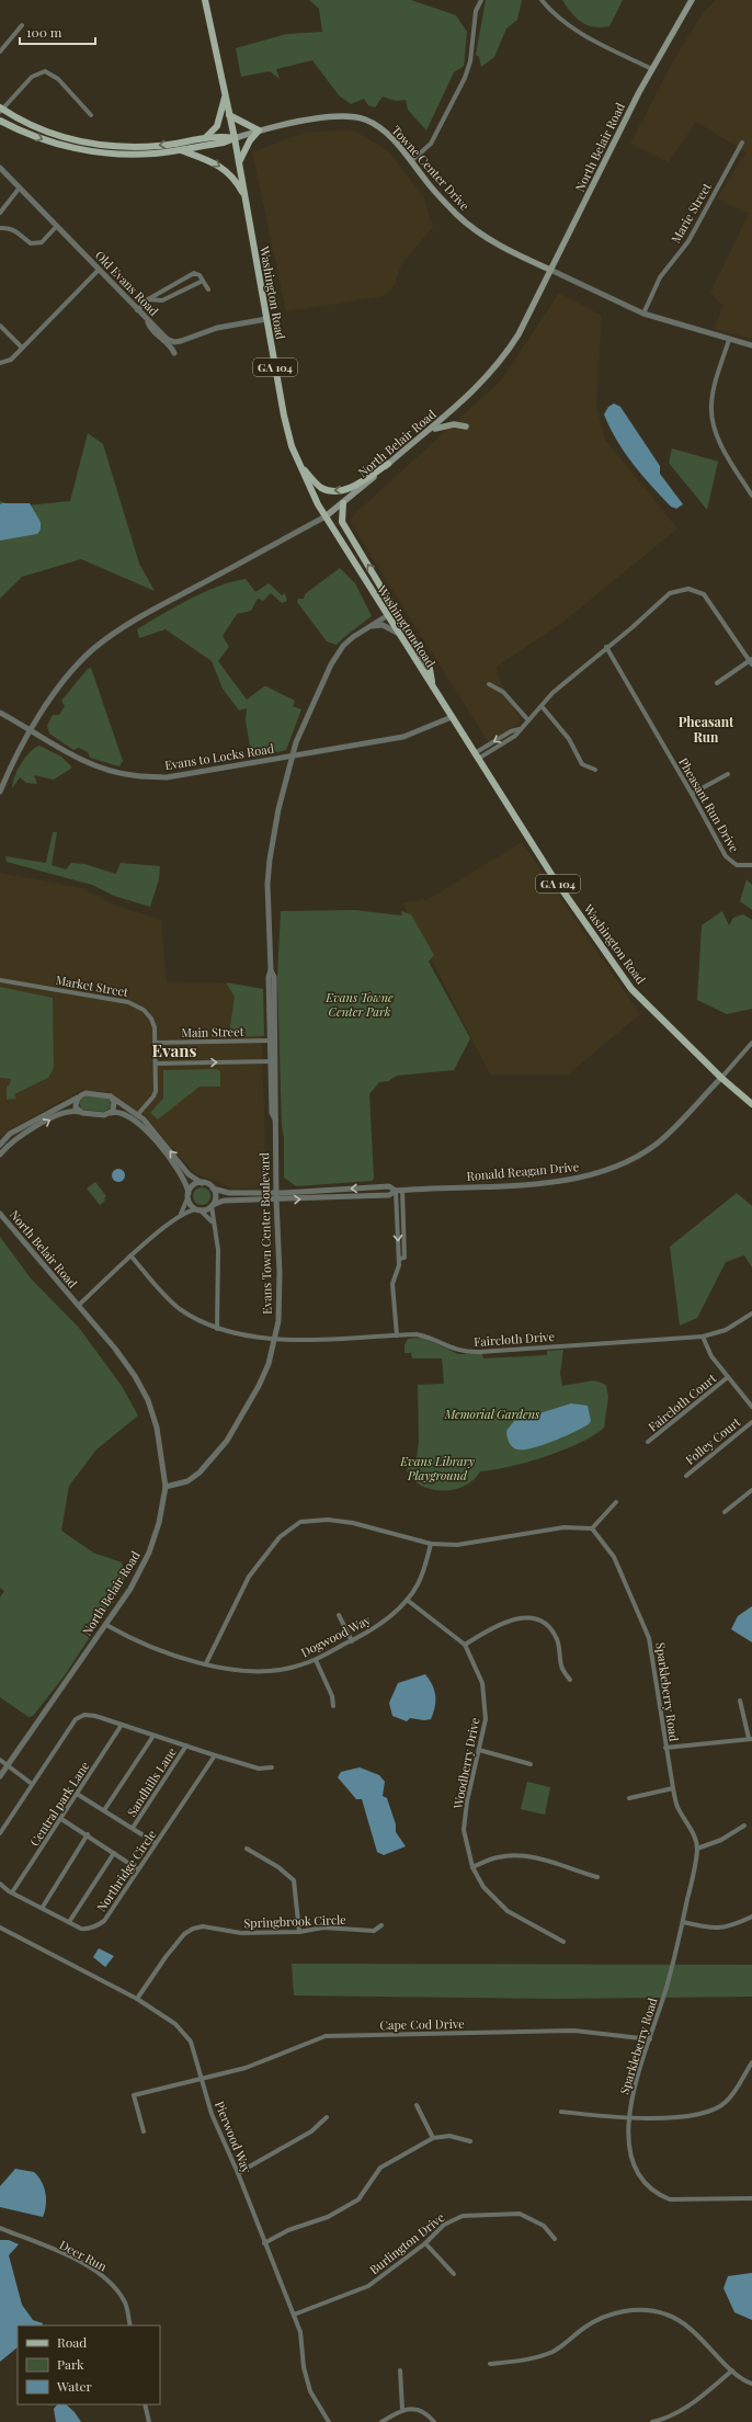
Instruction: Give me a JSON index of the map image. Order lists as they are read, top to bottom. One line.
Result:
{"streets":{"main road":["North Belair Road","Towne Center Drive","Washington Road","GA 104"],"street":["Marie Street","Old Evans Road","Evans to Locks Road","Pheasant Run Drive","Market Street","Main Street","Ronald Reagan Drive","Evans Town Center Boulevard","Faircloth Drive","Faircloth Court","Folley Court","Dogwood Way","Sparkleberry Road","Woodberry Drive","Sandhills Lane","Central park Lane","Northridge Circle","Springbrook Circle","Cape Cod Drive","Pierwood Way","Burlington Drive","Deer Run"]},"crossings":[["North Belair Road","Towne Center Drive"],["North Belair Road","Washington Road"],["North Belair Road","Evans to Locks Road"],["North Belair Road","Evans Town Center Boulevard"],["North Belair Road","Dogwood Way"],["Towne Center Drive","Washington Road"],["Old Evans Road","Washington Road"],["Washington Road","Evans to Locks Road"],["Washington Road","Ronald Reagan Drive"],["Washington Road","Evans Town Center Boulevard"],["Evans to Locks Road","Evans Town Center Boulevard"],["Market Street","Main Street"],["Market Street","Ronald Reagan Drive"],["Main Street","Evans Town Center Boulevard"],["Ronald Reagan Drive","Evans Town Center Boulevard"],["Evans Town Center Boulevard","Faircloth Drive"],["Dogwood Way","Woodberry Drive"],["Sparkleberry Road","Cape Cod Drive"],["Central park Lane","Northridge Circle"],["Springbrook Circle","Pierwood Way"],["Cape Cod Drive","Pierwood Way"],["Pierwood Way","Burlington Drive"]],"districts":["Pheasant Run","Evans"],"parks":["Evans Towne Center Park","Memorial Gardens","Evans Library Playground"],"legend":["Road","Park","Water"],"scale_bar":"100 m"}
